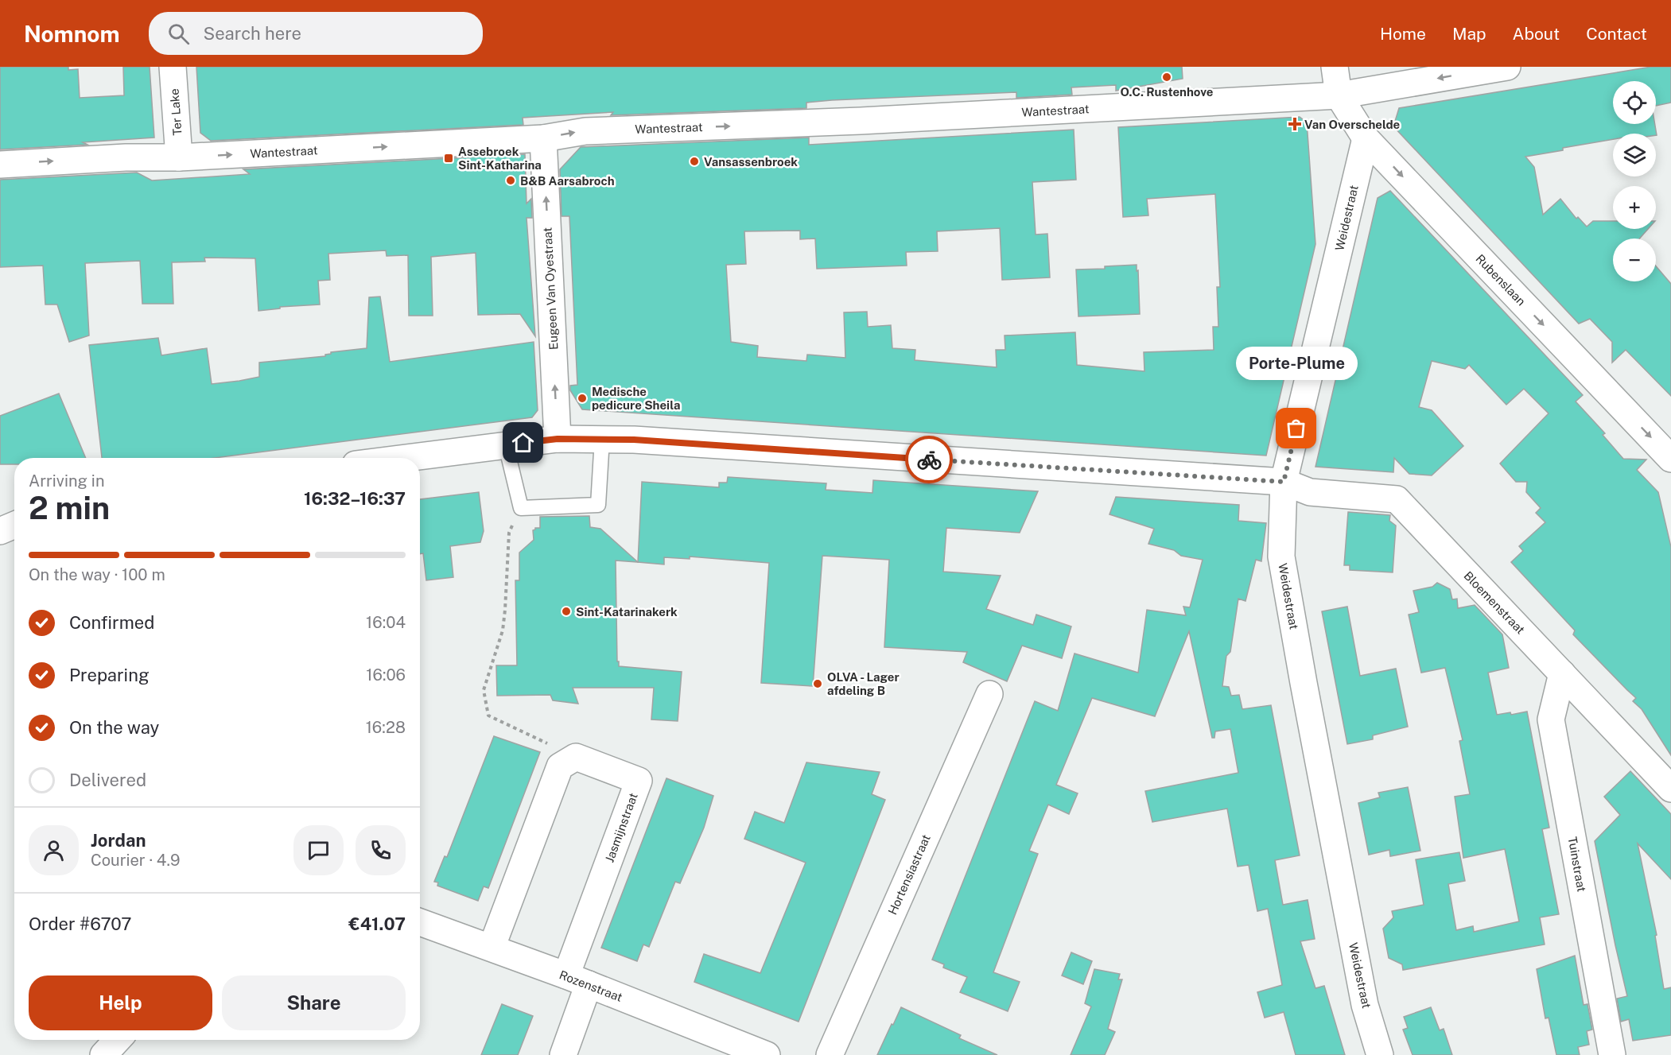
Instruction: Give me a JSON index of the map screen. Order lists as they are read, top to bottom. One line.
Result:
{"streets":{"street":["Wantestraat","Ter Lake","Weidestraat","Rubenslaan","Eugeen Van Oyestraat","Bloemenstraat","Jasmijnstraat","Tuinstraat","Hortensiastraat","Rozenstraat"]},"crossings":[["Wantestraat","Ter Lake"],["Wantestraat","Rubenslaan"],["Wantestraat","Eugeen Van Oyestraat"],["Weidestraat","Rubenslaan"],["Weidestraat","Bloemenstraat"],["Eugeen Van Oyestraat","Bloemenstraat"],["Bloemenstraat","Tuinstraat"],["Jasmijnstraat","Rozenstraat"]],"one_way":["Rubenslaan","Eugeen Van Oyestraat"],"places":{"other":["O.C. Rustenhove","Vansassenbroek","B&B Aarsabroch","Medische pedicure Sheila","Porte-Plume","Sint-Katarinakerk","OLVA - Lager afdeling B"],"health":["Van Overschelde"],"transit":["Assebroek Sint-Katharina"]},"page":{"header":"Nomnom","search":"Search here","nav":["Home","Map","About","Contact"],"map_buttons":["+","−"],"bubble":"Porte-Plume","heading":["2 min","Arriving in","16:32–16:37"],"panel":["Jordan","Courier · 4.9","Order #6707","€41.07"],"bar":"On the way · 100 m","list":[["Confirmed","16:04"],["Preparing","16:06"],["On the way","16:28"],"Delivered"],"buttons":["Help","Share"]}}
